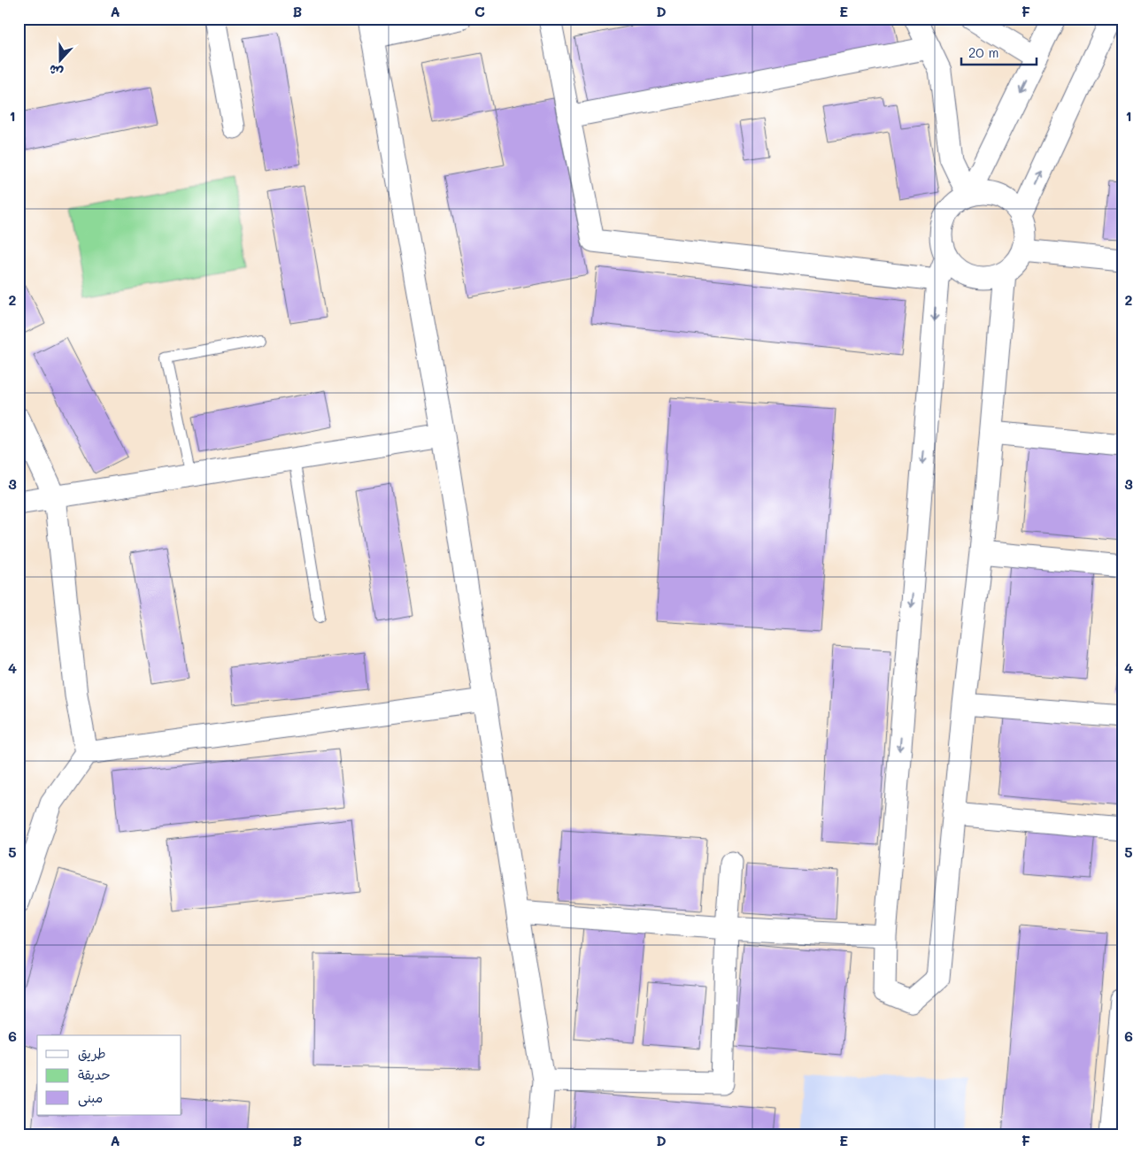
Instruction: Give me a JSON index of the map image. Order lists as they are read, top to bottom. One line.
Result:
{"legend":["طريق","حديقة","مبنى"],"scale_bar":"20 m","north":"bottom","grid":{"columns":["A","B","C","D","E","F"],"rows":["1","2","3","4","5","6"]}}
